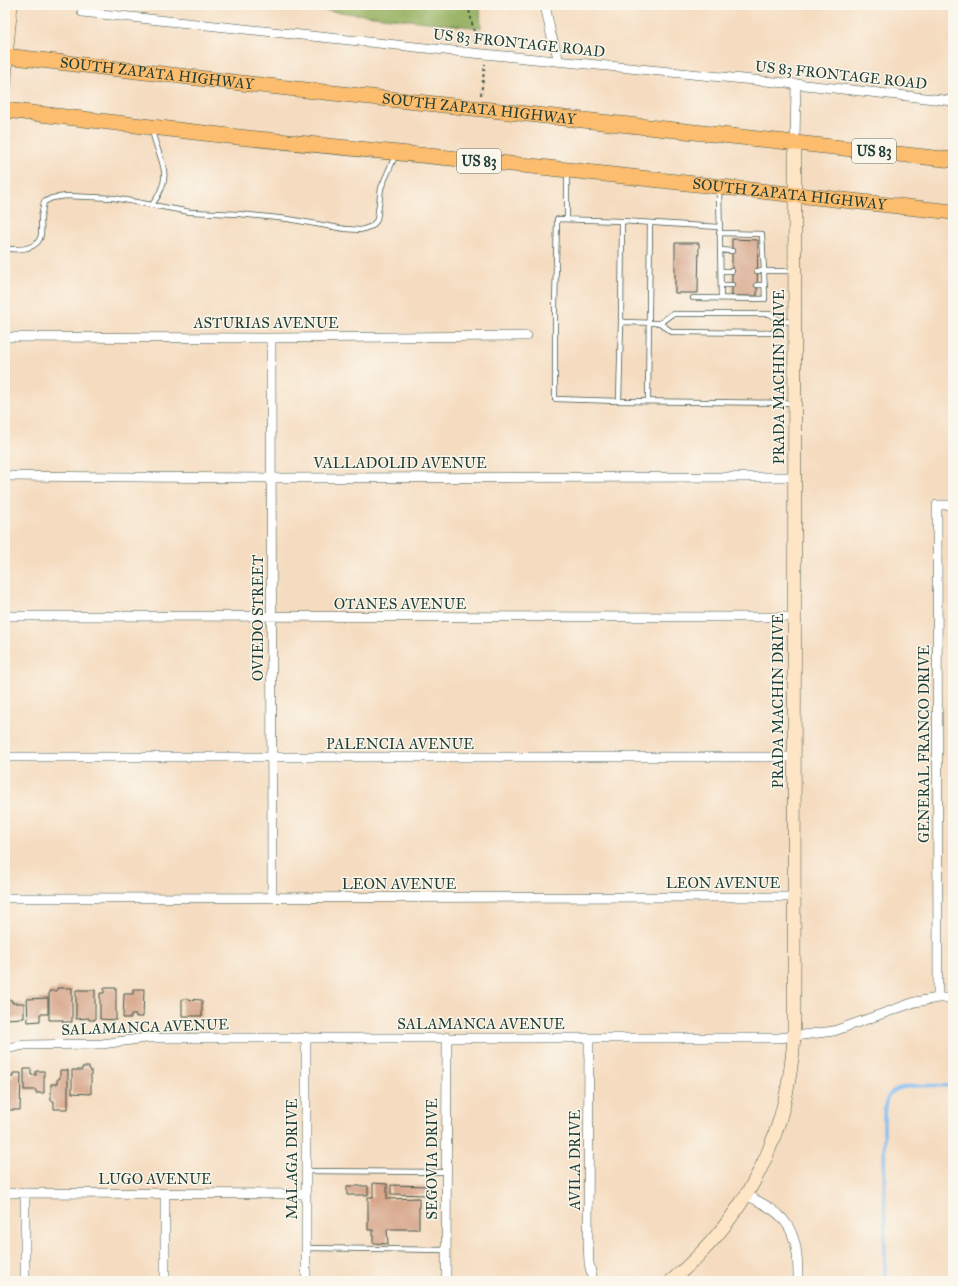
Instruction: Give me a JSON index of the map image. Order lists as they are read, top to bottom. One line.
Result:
{"streets":{"main road":["SOUTH ZAPATA HIGHWAY","US 83"],"street":["US 83 FRONTAGE ROAD","ASTURIAS AVENUE","PRADA MACHIN DRIVE","VALLADOLID AVENUE","OTANES AVENUE","OVIEDO STREET","PALENCIA AVENUE","GENERAL FRANCO DRIVE","LEON AVENUE","SALAMANCA AVENUE","MALAGA DRIVE","SEGOVIA DRIVE","AVILA DRIVE","LUGO AVENUE"]},"crossings":[["US 83 FRONTAGE ROAD","PRADA MACHIN DRIVE"],["SOUTH ZAPATA HIGHWAY","PRADA MACHIN DRIVE"],["ASTURIAS AVENUE","OVIEDO STREET"],["PRADA MACHIN DRIVE","VALLADOLID AVENUE"],["PRADA MACHIN DRIVE","OTANES AVENUE"],["PRADA MACHIN DRIVE","PALENCIA AVENUE"],["PRADA MACHIN DRIVE","LEON AVENUE"],["PRADA MACHIN DRIVE","SALAMANCA AVENUE"],["VALLADOLID AVENUE","OVIEDO STREET"],["OTANES AVENUE","OVIEDO STREET"],["OVIEDO STREET","PALENCIA AVENUE"],["OVIEDO STREET","LEON AVENUE"],["GENERAL FRANCO DRIVE","SALAMANCA AVENUE"],["SALAMANCA AVENUE","MALAGA DRIVE"],["SALAMANCA AVENUE","SEGOVIA DRIVE"],["SALAMANCA AVENUE","AVILA DRIVE"],["MALAGA DRIVE","LUGO AVENUE"]]}
